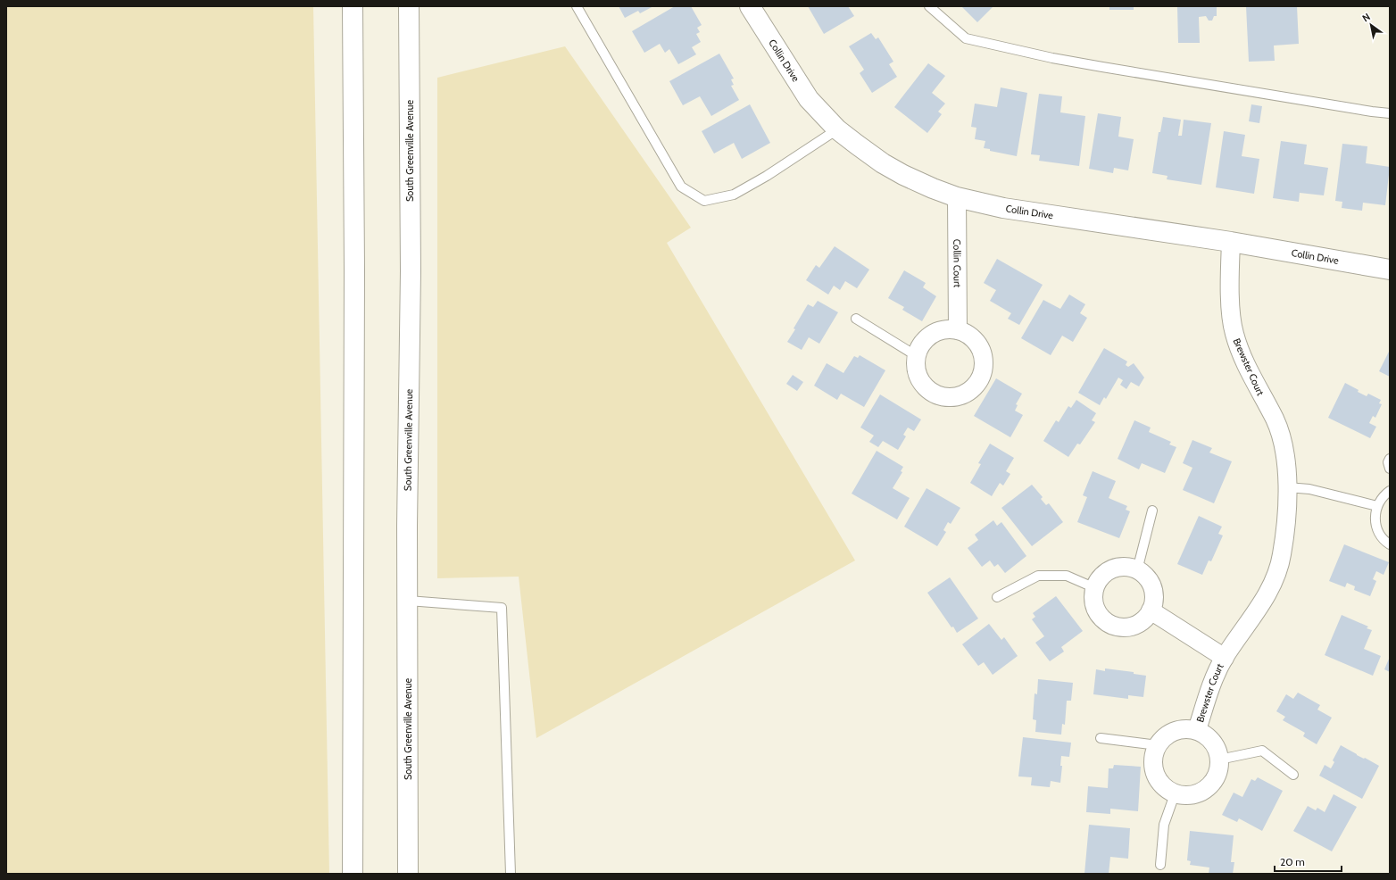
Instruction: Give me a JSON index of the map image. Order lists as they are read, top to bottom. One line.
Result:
{"streets":{"main road":["Collin Drive","South Greenville Avenue"],"street":["Collin Court","Brewster Court"]},"crossings":[["Collin Drive","Collin Court"],["Collin Drive","Brewster Court"]],"scale_bar":"20 m","north":"top left"}
